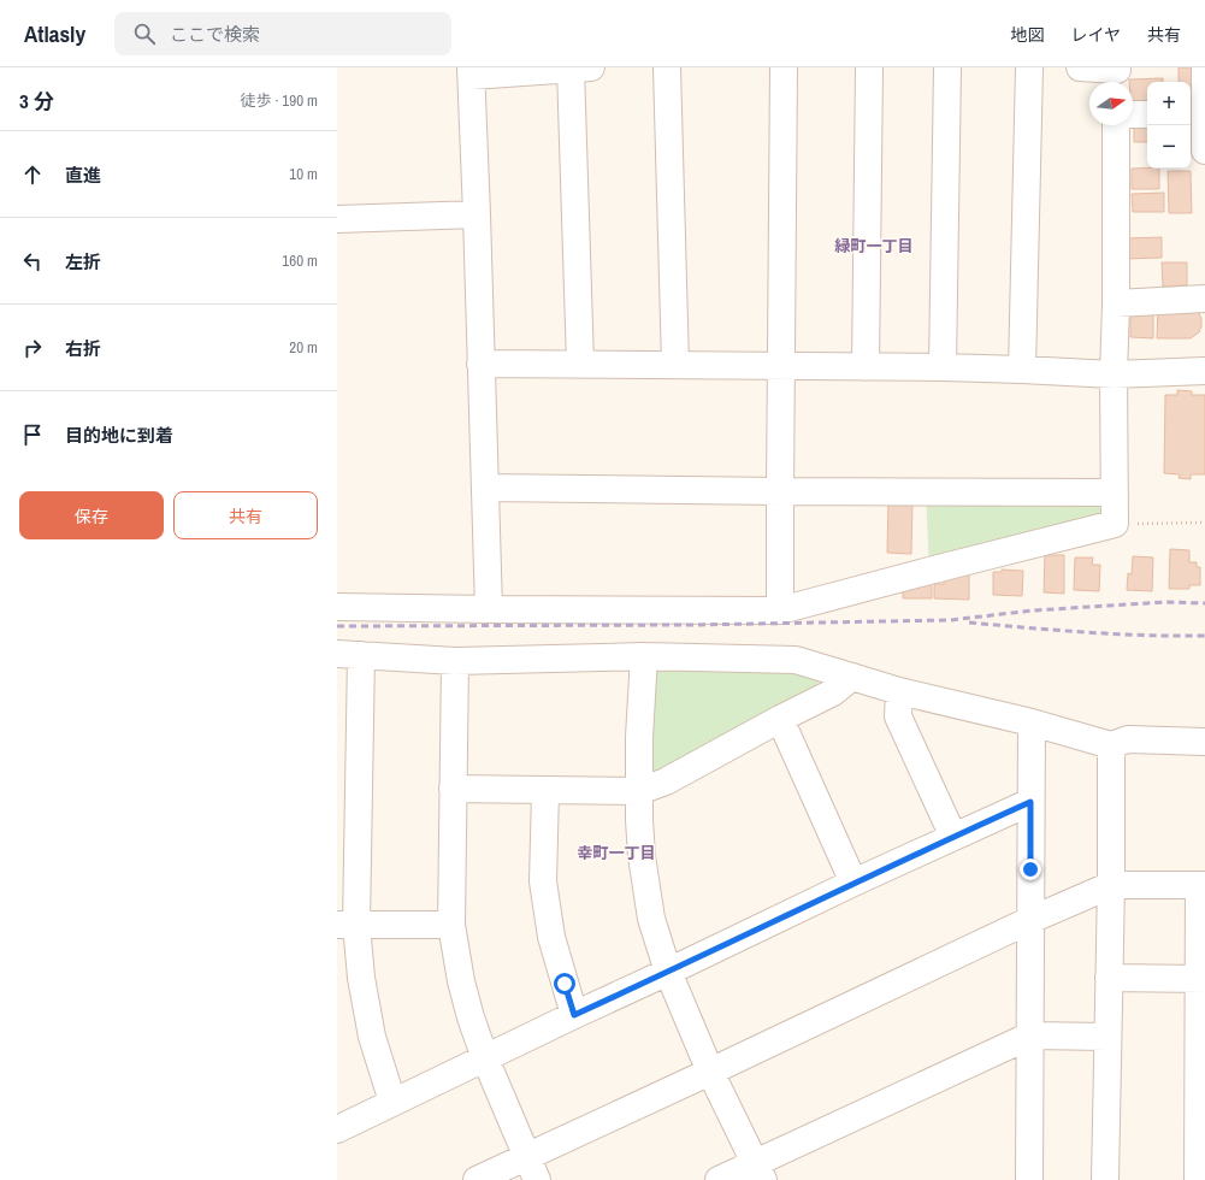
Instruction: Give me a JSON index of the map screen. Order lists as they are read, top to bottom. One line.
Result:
{"districts":["緑町一丁目","幸町一丁目"],"north":"right","page":{"header":"Atlasly","search":"ここで検索","nav":["地図","レイヤ","共有"],"heading":["3 分","徒歩 · 190 m"],"map_buttons":["+","−"],"list":[["直進","10 m"],["左折","160 m"],["右折","20 m"],"目的地に到着"],"buttons":["保存","共有"]}}
